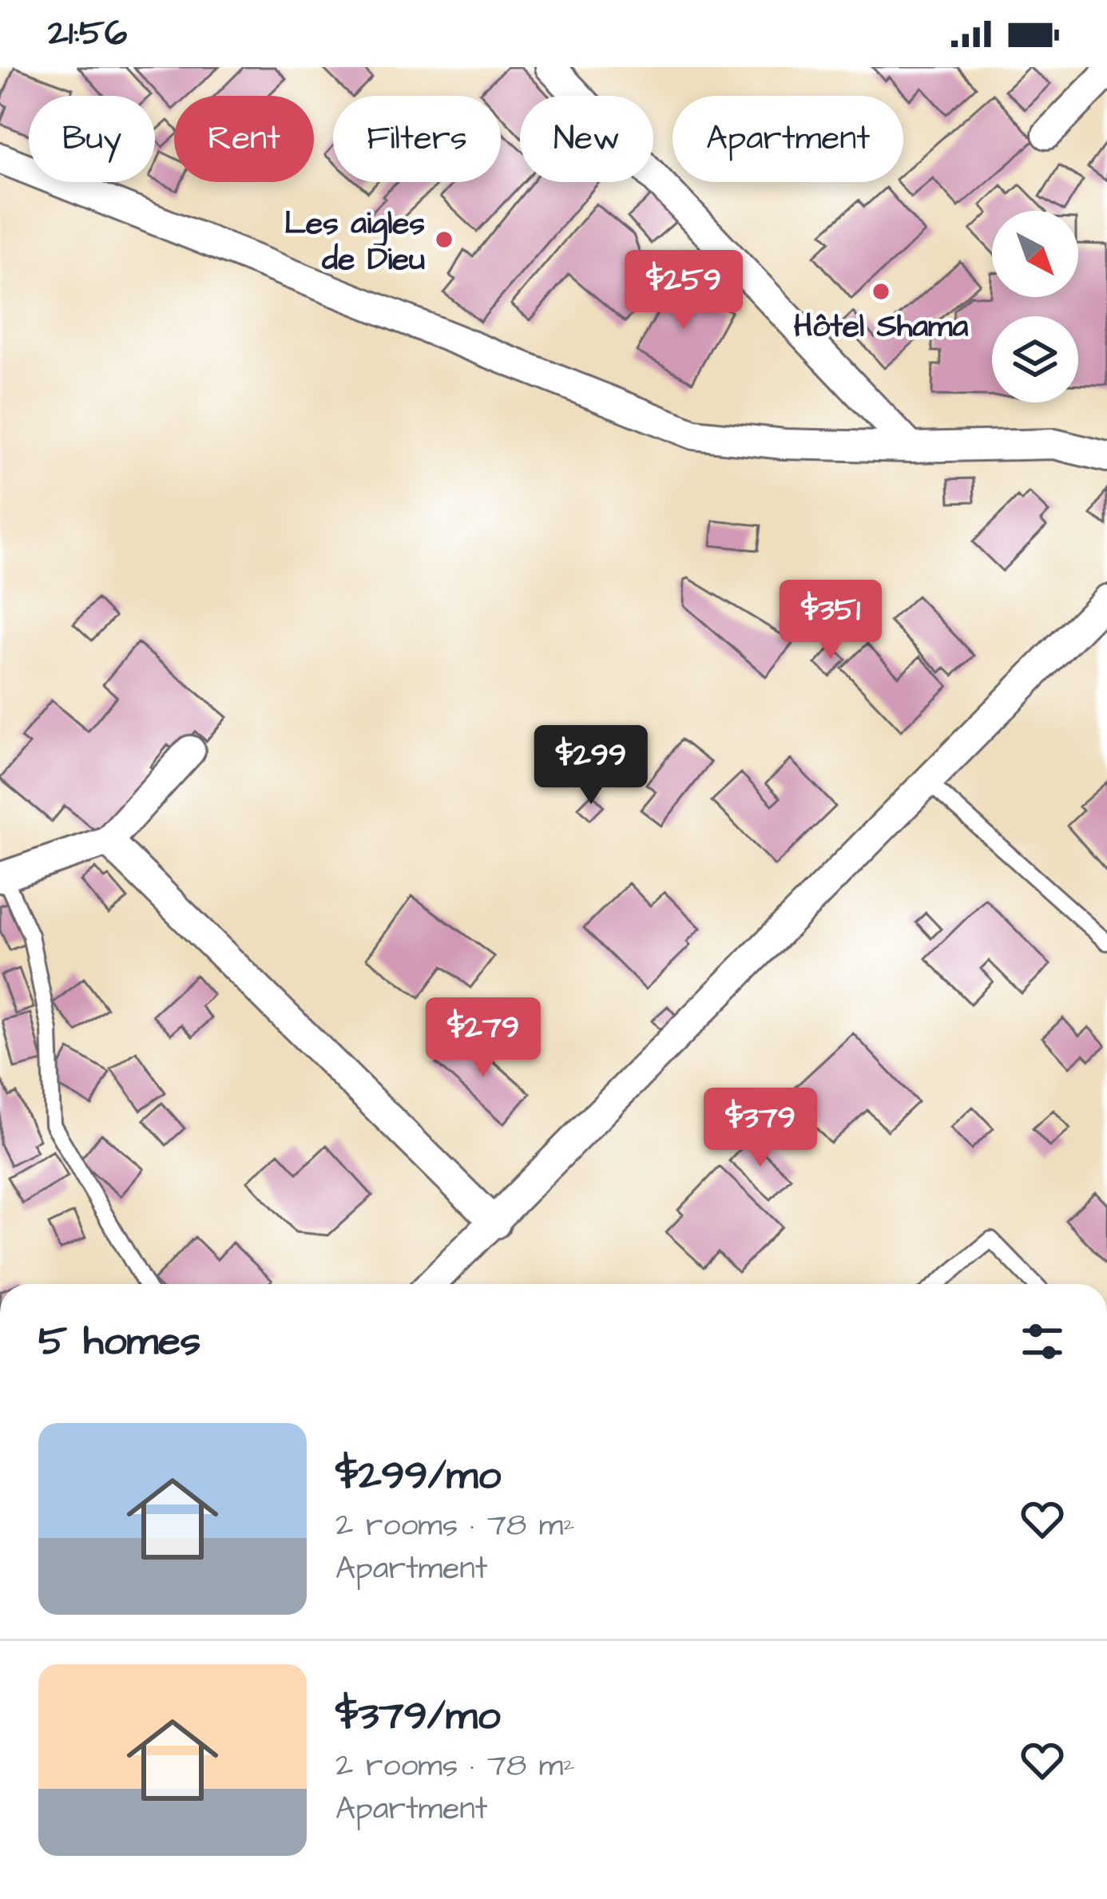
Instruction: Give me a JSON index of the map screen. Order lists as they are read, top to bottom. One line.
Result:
{"places":["Les aigles de Dieu","Hôtel Shama"],"north":"bottom right","page":{"status":"21:56","chip":["Buy","Rent","Filters","New","Apartment"],"price":["$259","$351","$299","$279","$379"],"heading":"5 homes","list":[{"name":"$299/mo","note":"2 rooms · 78 m² · Apartment"},{"name":"$379/mo","note":"2 rooms · 78 m² · Apartment"}]}}
